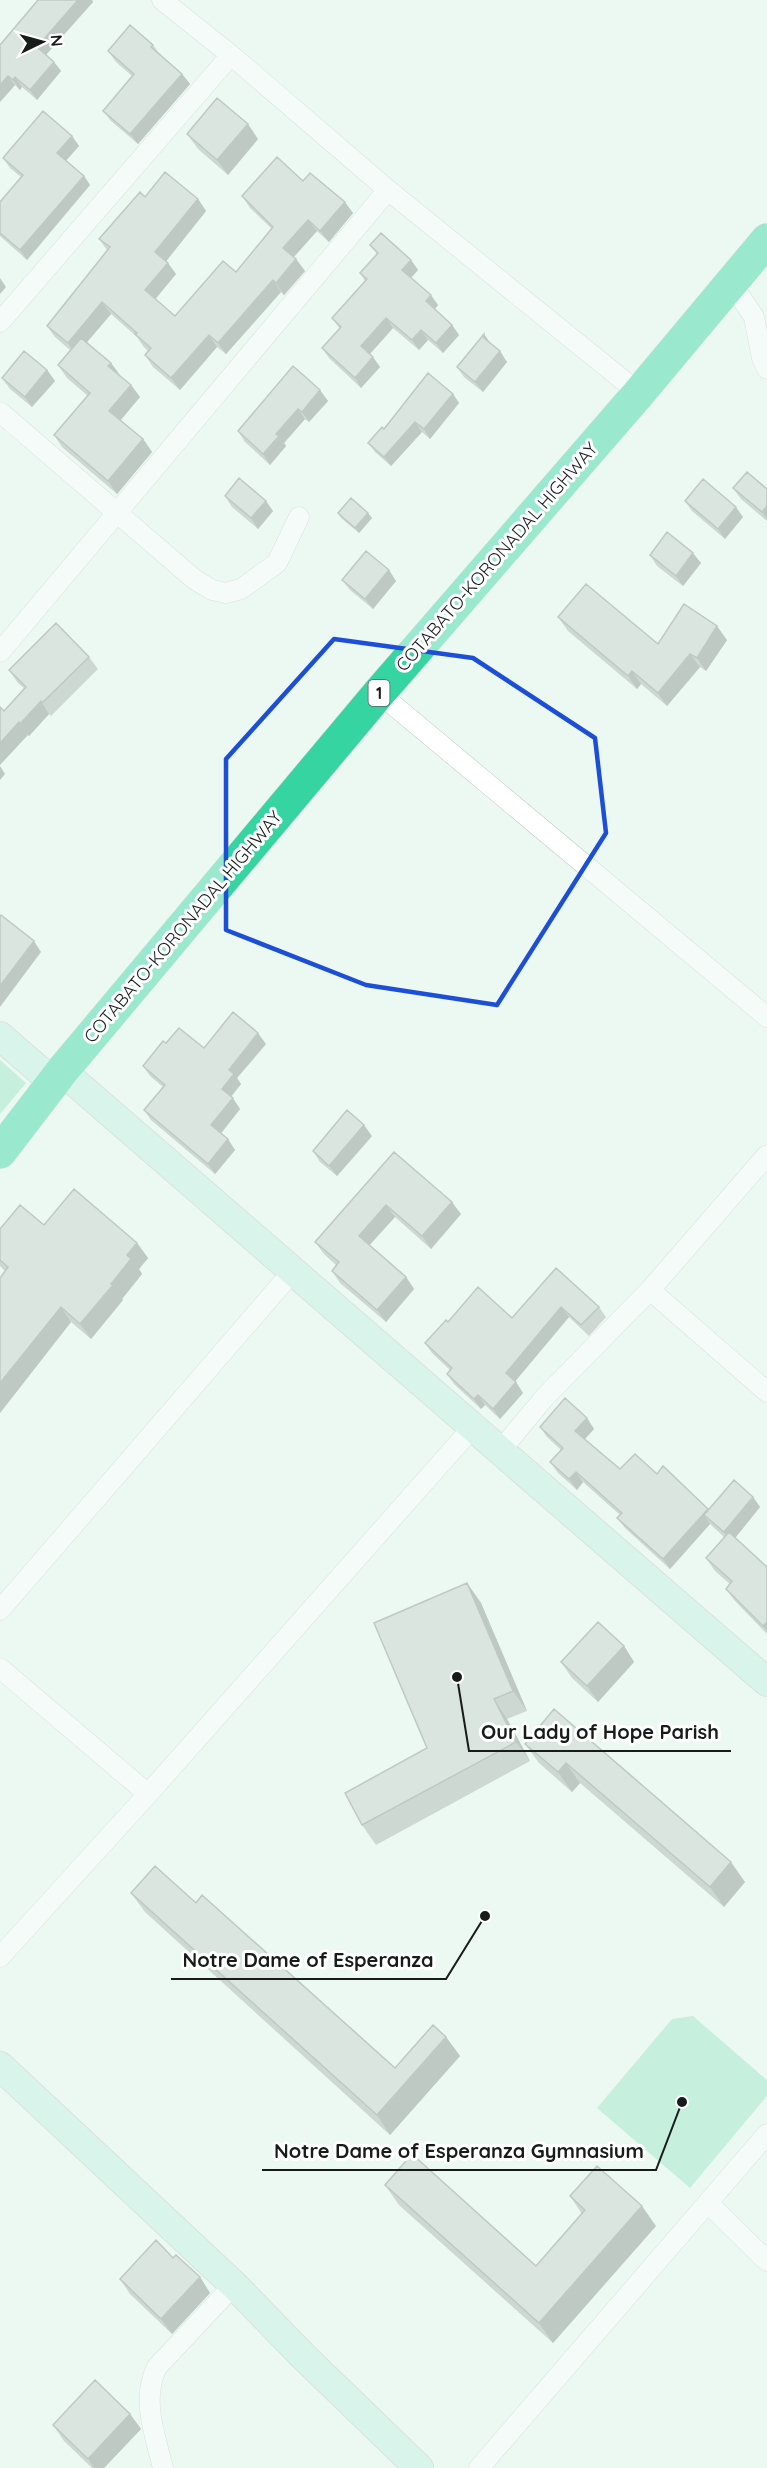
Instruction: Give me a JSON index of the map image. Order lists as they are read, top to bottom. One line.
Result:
{"streets":{"highway":["COTABATO-KORONADAL HIGHWAY","1"]},"places":["Our Lady of Hope Parish","Notre Dame of Esperanza","Notre Dame of Esperanza Gymnasium"],"north":"right"}
